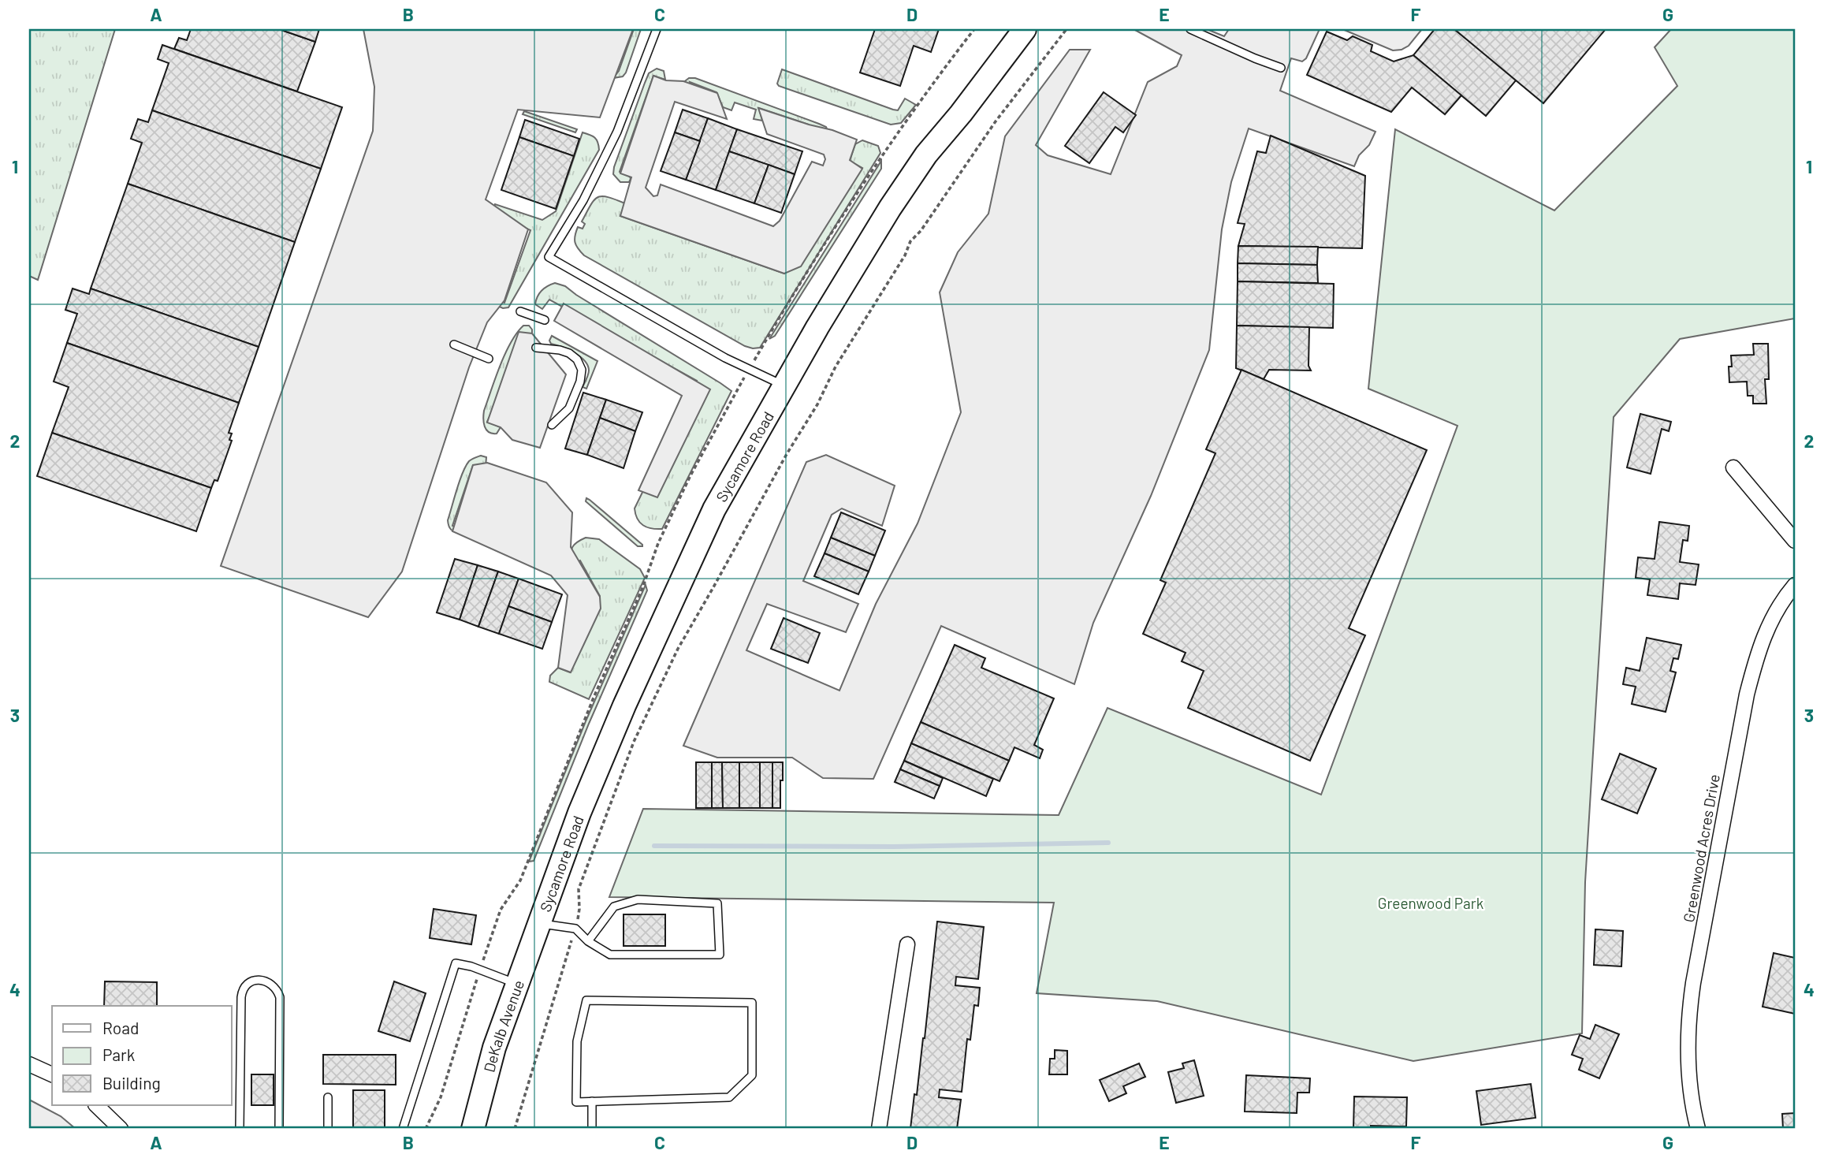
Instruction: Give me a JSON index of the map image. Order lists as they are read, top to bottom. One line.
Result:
{"streets":{"main road":["Sycamore Road","DeKalb Avenue"],"street":["Greenwood Acres Drive"]},"crossings":[["Sycamore Road","DeKalb Avenue"]],"parks":["Greenwood Park"],"legend":["Road","Park","Building"],"grid":{"columns":["A","B","C","D","E","F","G"],"rows":["1","2","3","4"]}}
